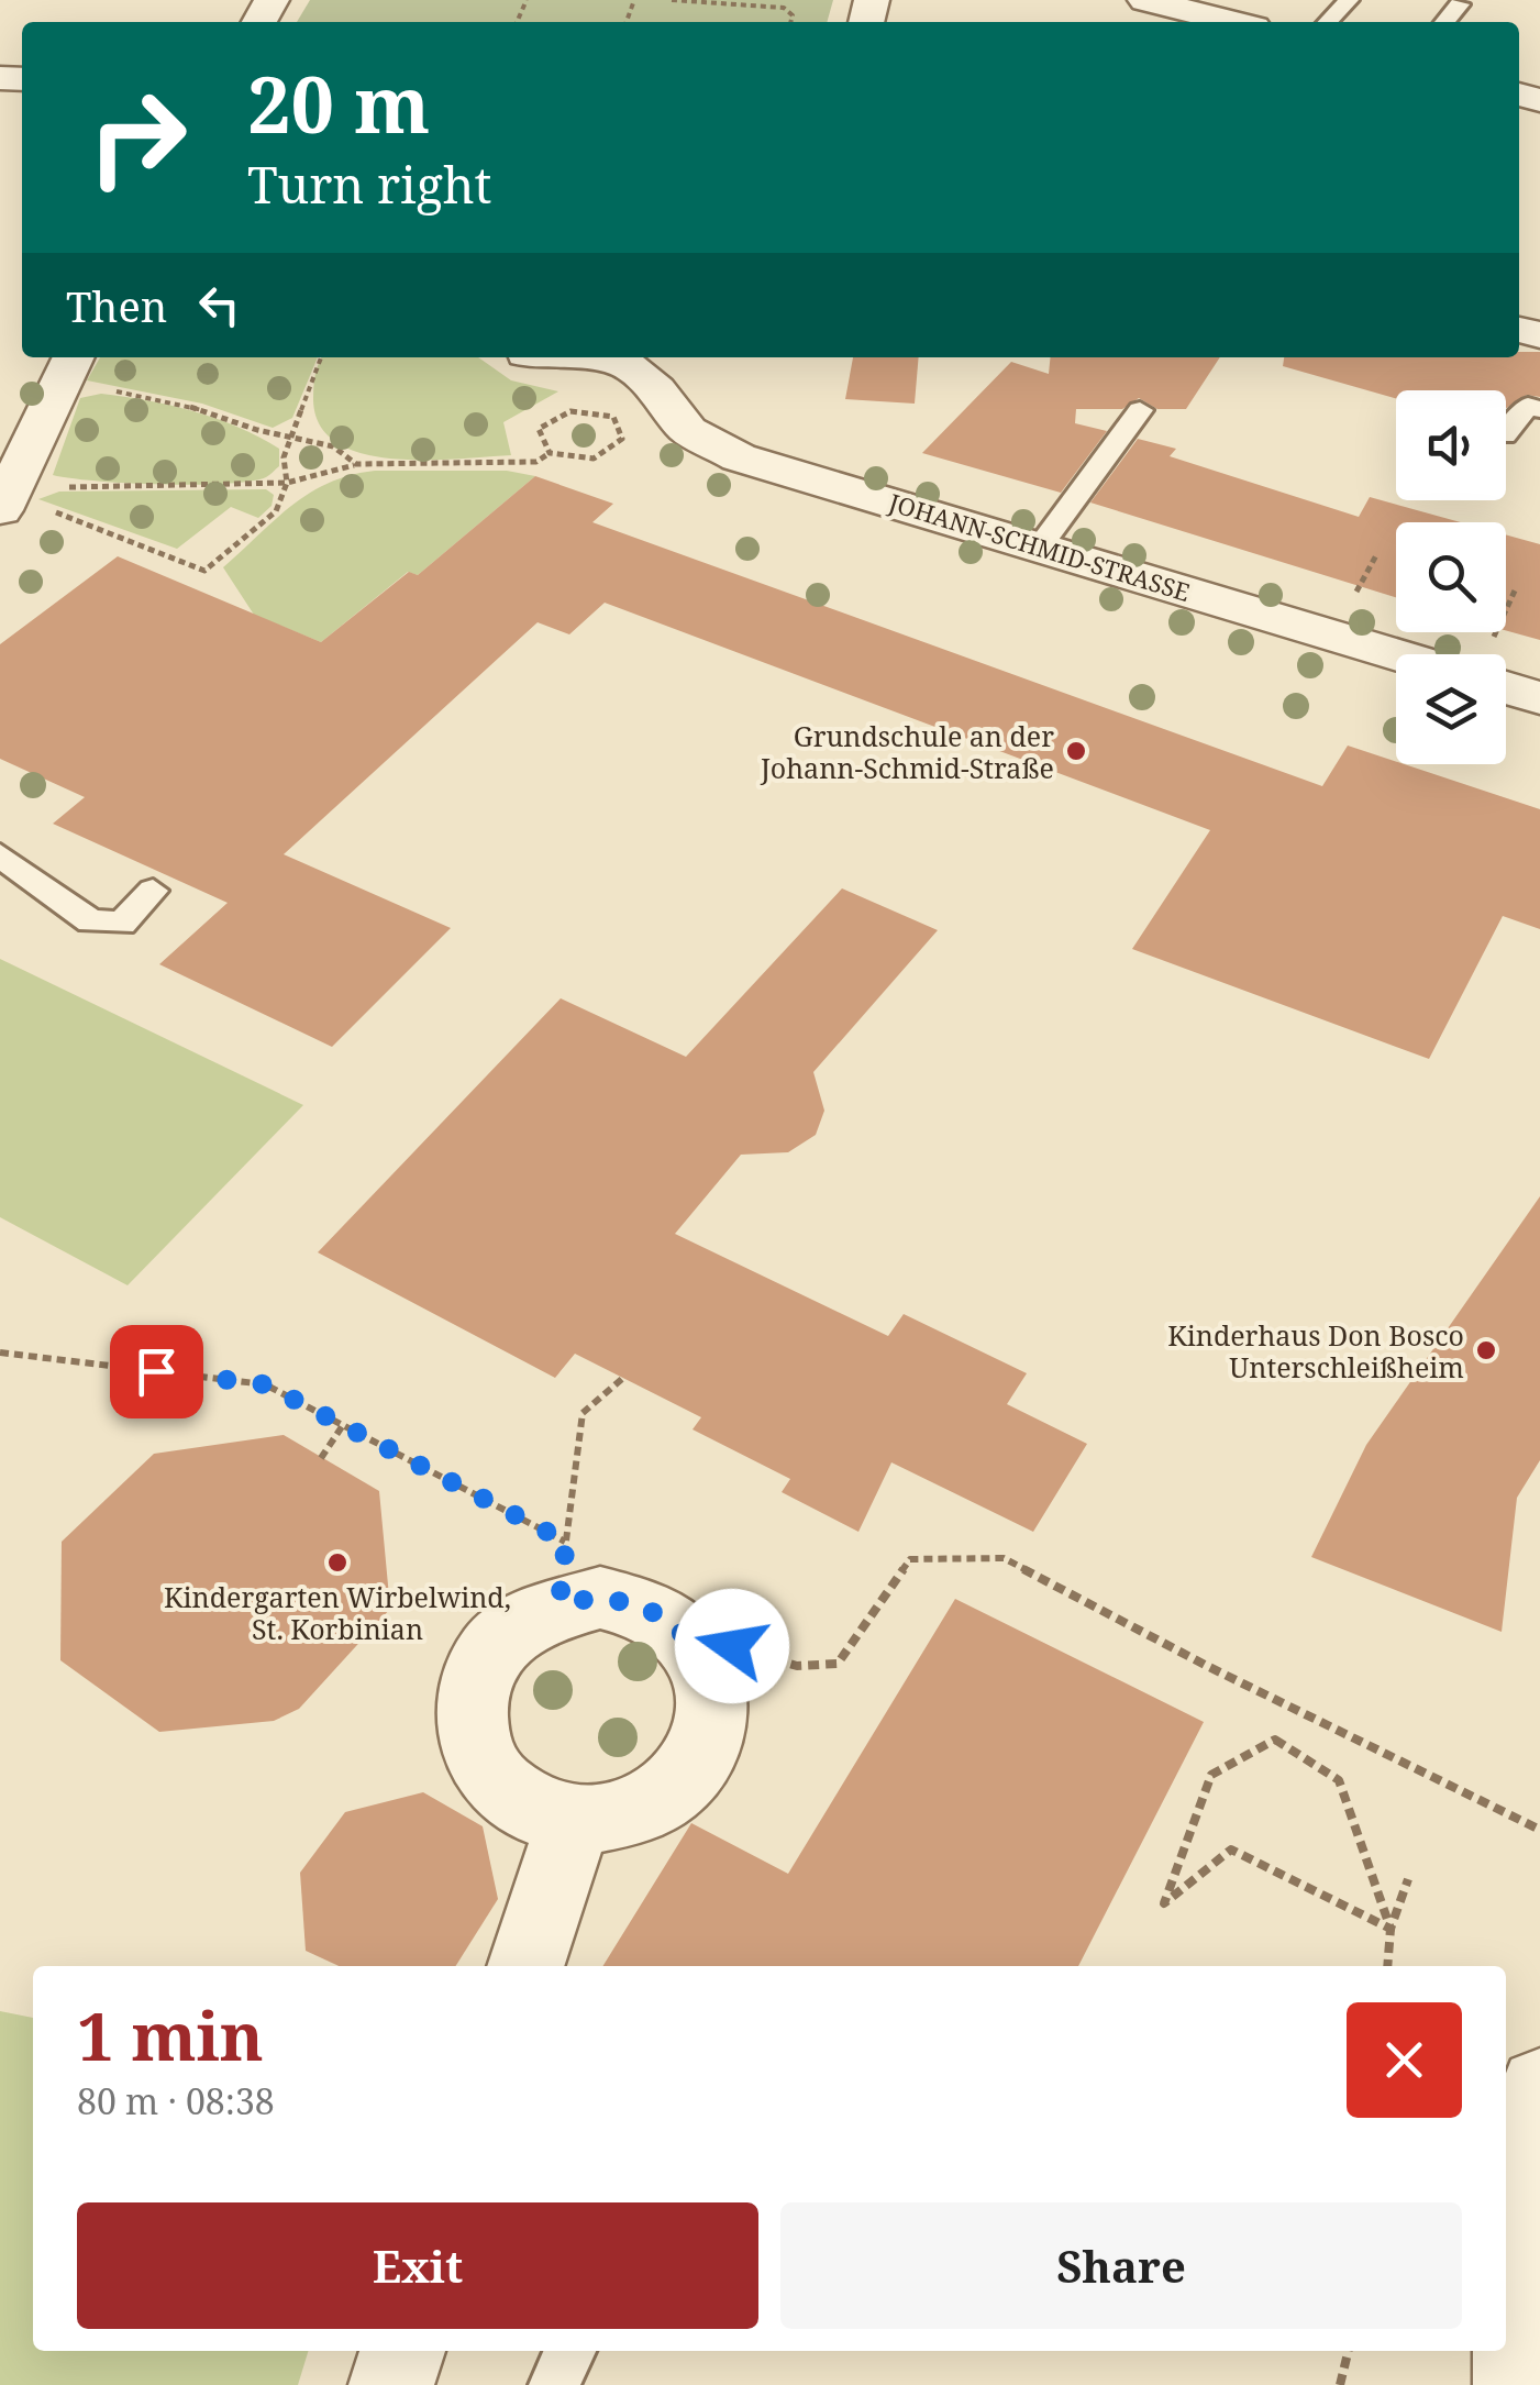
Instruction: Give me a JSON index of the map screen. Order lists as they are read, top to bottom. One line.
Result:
{"streets":{"street":["JOHANN-SCHMID-STRASSE"]},"places":["Grundschule an der Johann-Schmid-Straße","Kinderhaus Don Bosco Unterschleißheim","Kindergarten Wirbelwind, St. Korbinian"],"page":{"turn":["20 m","Turn right"],"then":"Then","heading":["1 min","80 m · 08:38"],"buttons":["Exit","Share"]}}
